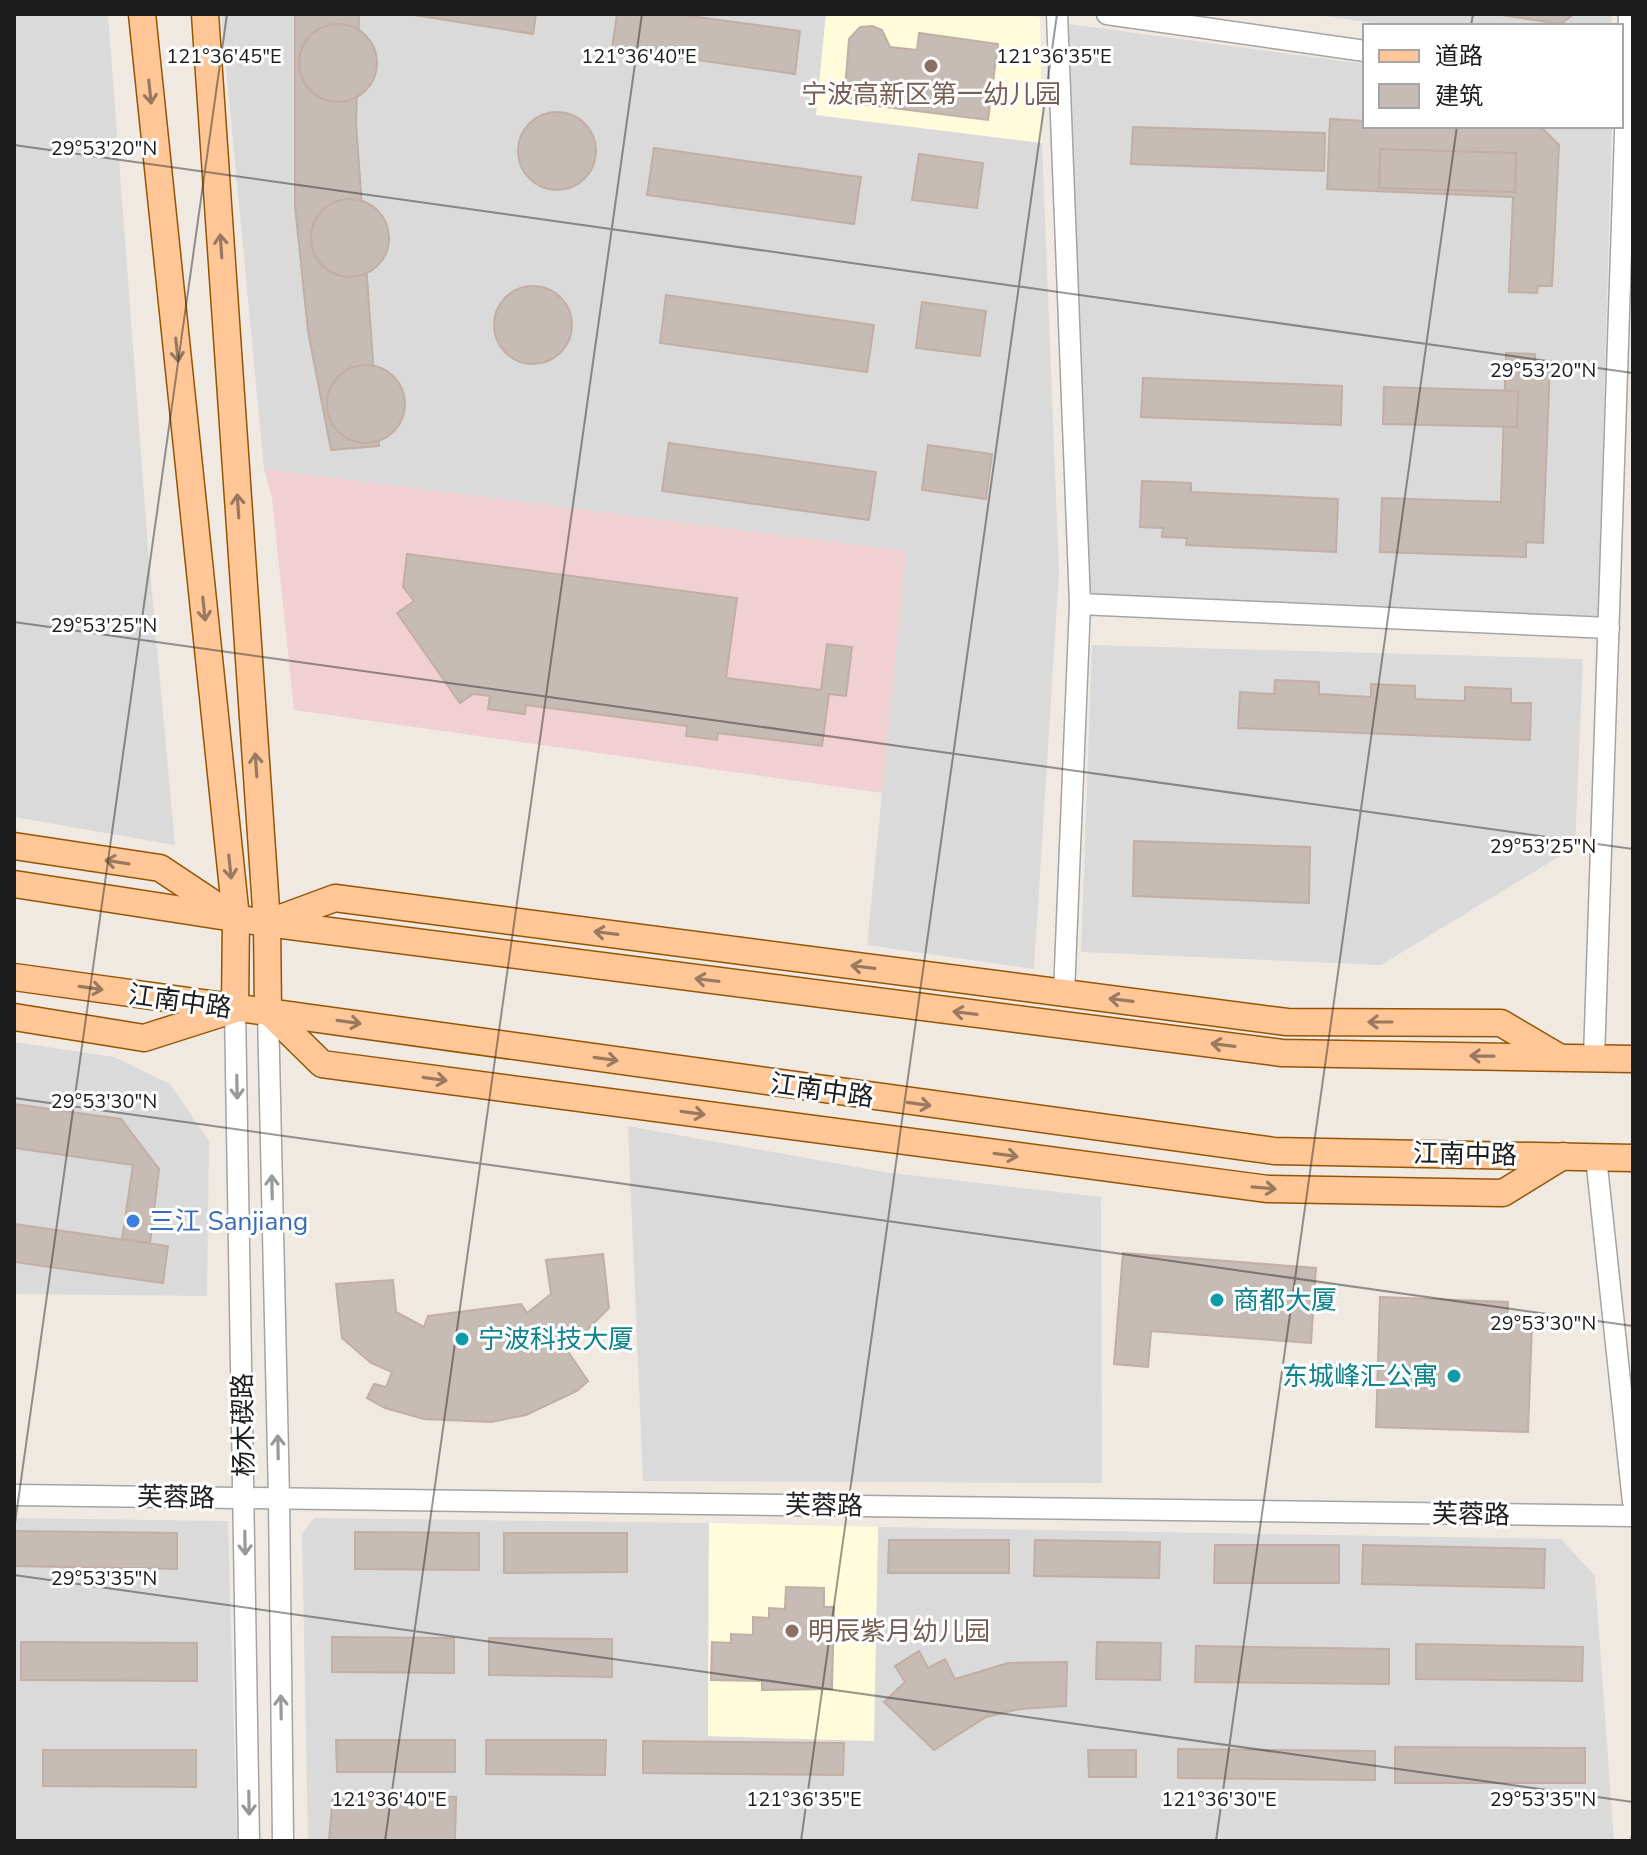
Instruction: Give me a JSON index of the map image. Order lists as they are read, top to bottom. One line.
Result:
{"streets":{"main road":["江南中路"],"street":["杨木碶路","芙蓉路"]},"crossings":[["江南中路","杨木碶路"],["杨木碶路","芙蓉路"]],"places":["宁波高新区第一幼儿园","三江 Sanjiang","商都大厦","宁波科技大厦","东城峰汇公寓","明辰紫月幼儿园"],"legend":["道路","建筑"],"coordinates":["121°36'45\"E","121°36'40\"E","121°36'35\"E","29°53'20\"N","29°53'25\"N","29°53'30\"N","29°53'35\"N","121°36'30\"E"]}
